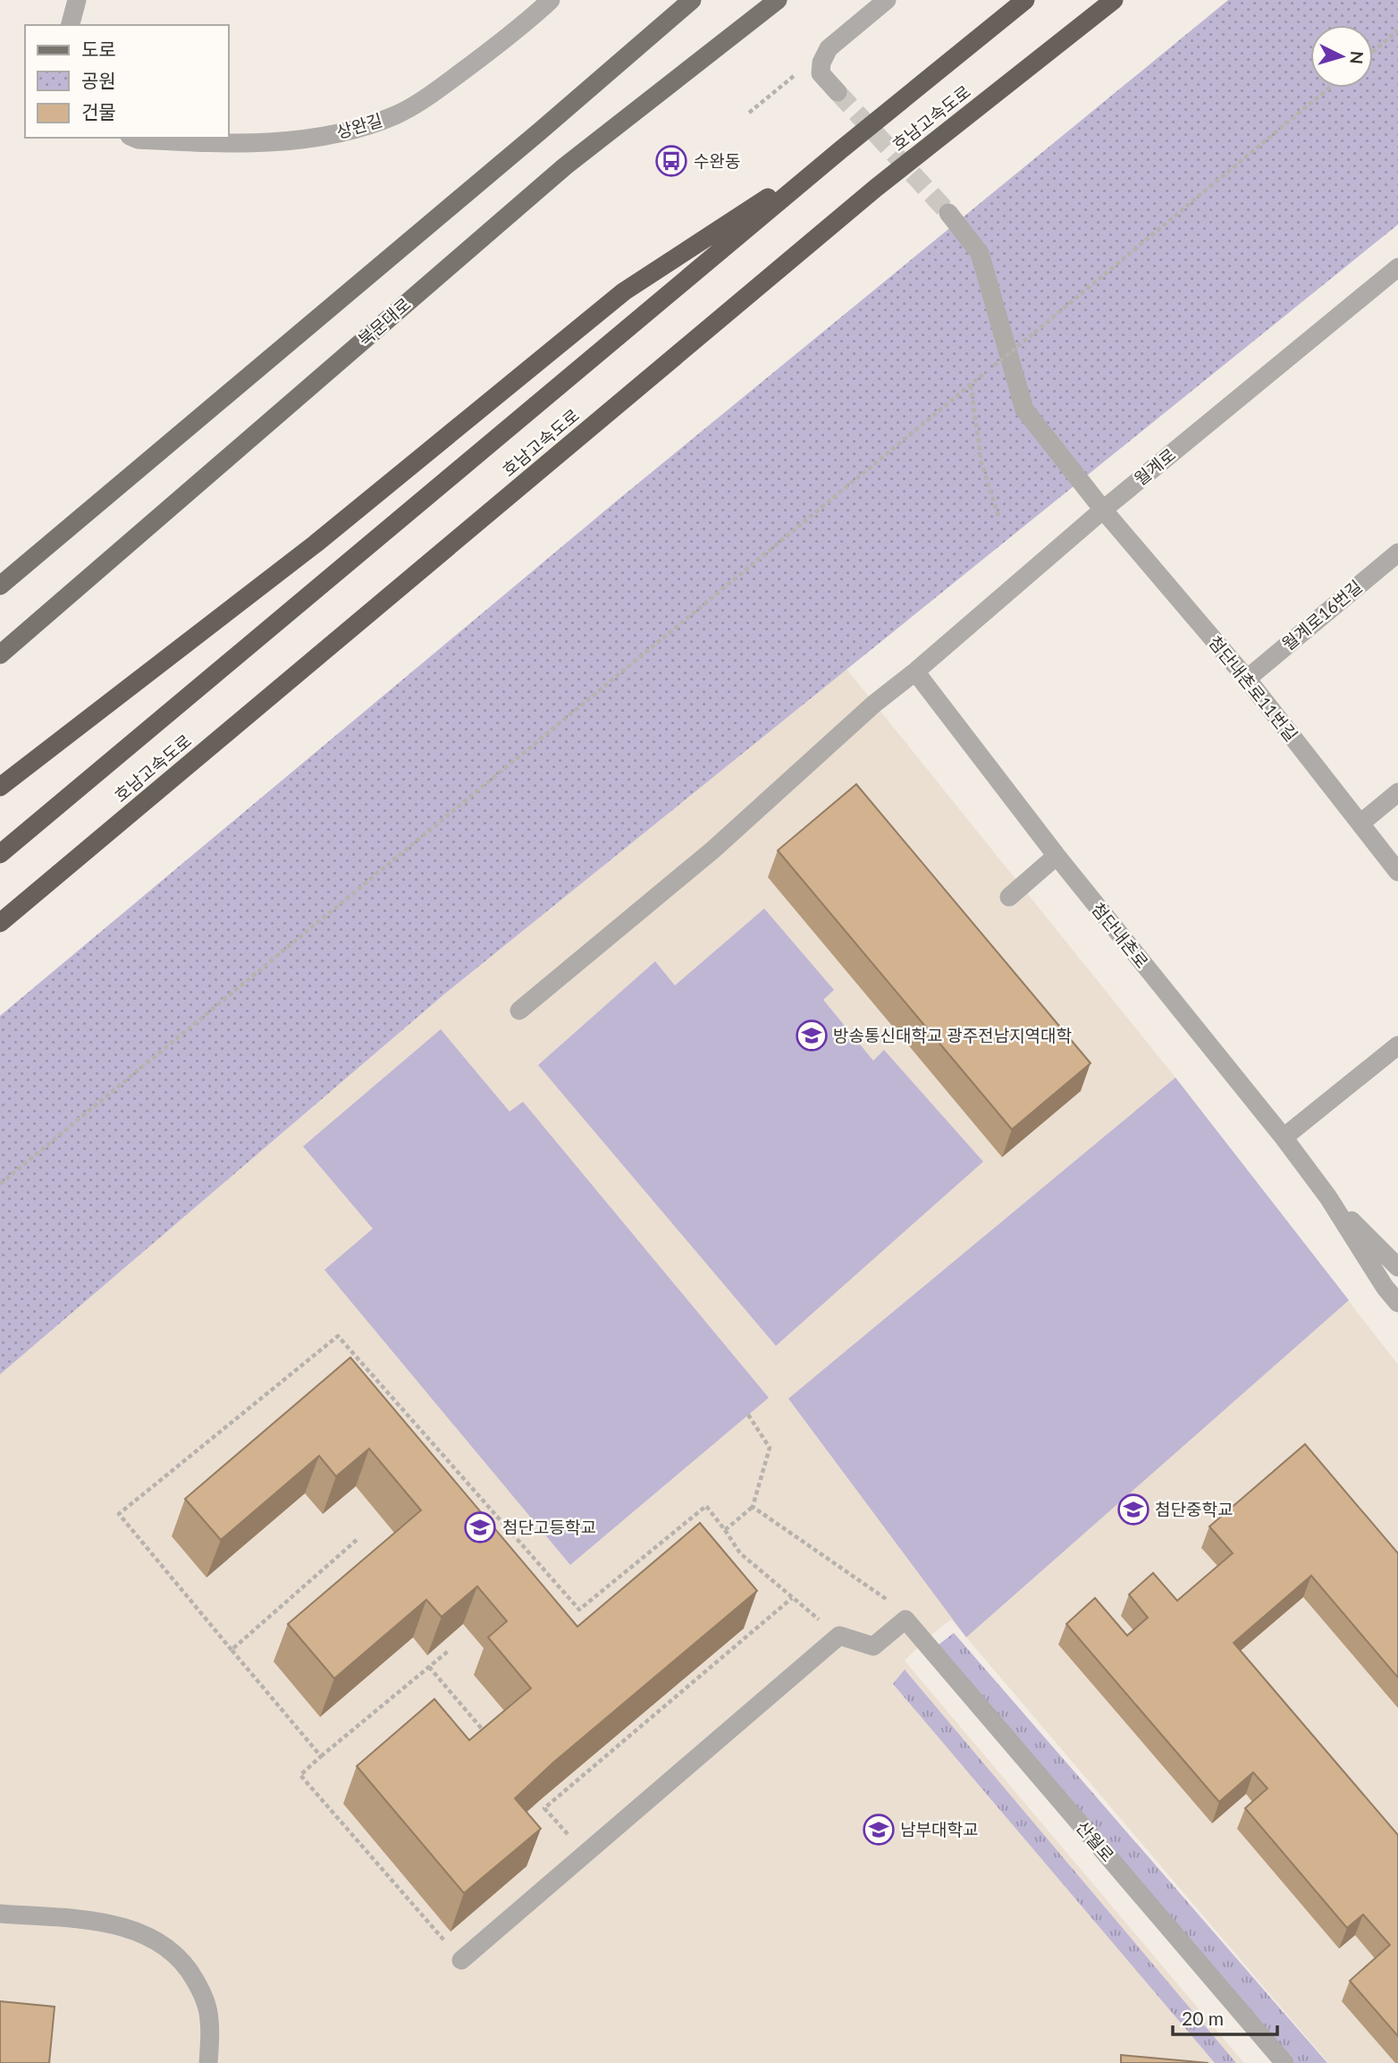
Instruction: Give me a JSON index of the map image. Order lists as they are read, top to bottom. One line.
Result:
{"streets":{"highway":["호남고속도로"],"main road":["북문대로"],"street":["상완길","월계로","월계로16번길","첨단내촌로11번길","첨단내촌로","산월로"]},"crossings":[["월계로","첨단내촌로11번길"],["월계로","첨단내촌로"],["월계로16번길","첨단내촌로11번길"]],"places":{"bus stop":["수완동"],"school or university":["방송통신대학교 광주전남지역대학","첨단중학교","첨단고등학교","남부대학교"]},"legend":["도로","공원","건물"],"scale_bar":"20 m","north":"right"}
